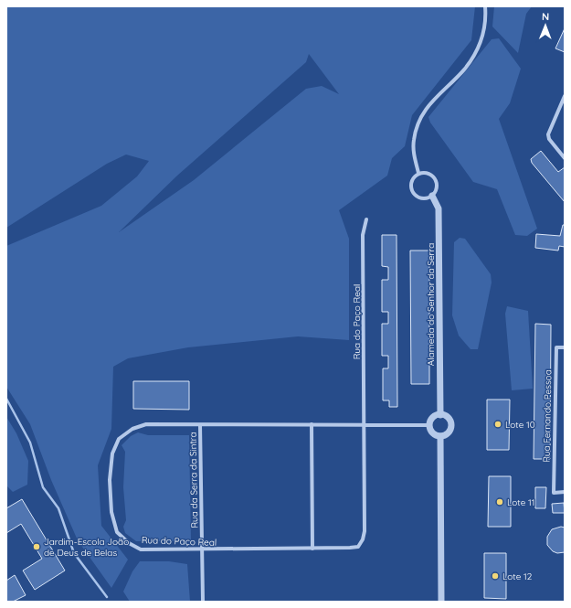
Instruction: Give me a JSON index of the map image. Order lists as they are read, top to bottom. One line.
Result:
{"streets":{"street":["Alameda do Senhor da Serra","Rua do Paço Real","Rua Fernando Pessoa","Rua da Serra da Sintra"]},"crossings":[["Alameda do Senhor da Serra","Rua do Paço Real"],["Rua do Paço Real","Rua da Serra da Sintra"]],"places":["Lote 10","Lote 11","Jardim-Escola João de Deus de Belas","Lote 12"],"north":"top"}
